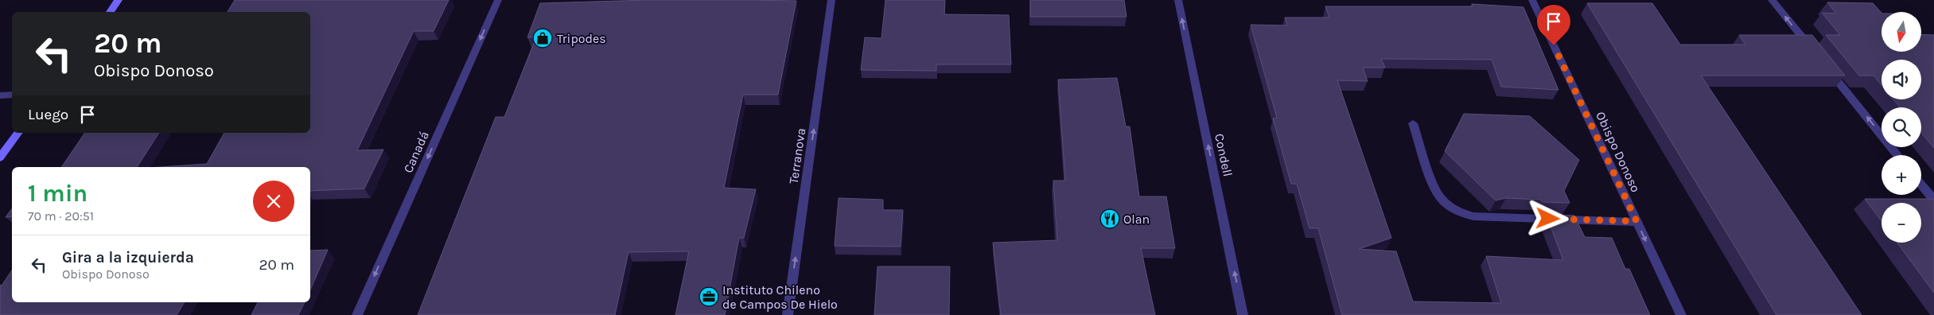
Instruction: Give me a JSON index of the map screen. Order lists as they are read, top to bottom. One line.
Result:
{"streets":{"street":["Canadá","Obispo Donoso","Condell","Terranova"]},"one_way":["Canadá","Condell","Terranova"],"places":{"shop":["Tripodes"],"restaurant":["Olan"],"office":["Instituto Chileno de Campos De Hielo"]},"north":"bottom","page":{"map_buttons":["+","−"],"turn":["20 m","Obispo Donoso"],"then":"Luego","heading":["1 min","70 m · 20:51"],"list":[{"name":"Gira a la izquierda","note":"Obispo Donoso","value":"20 m"}]}}
